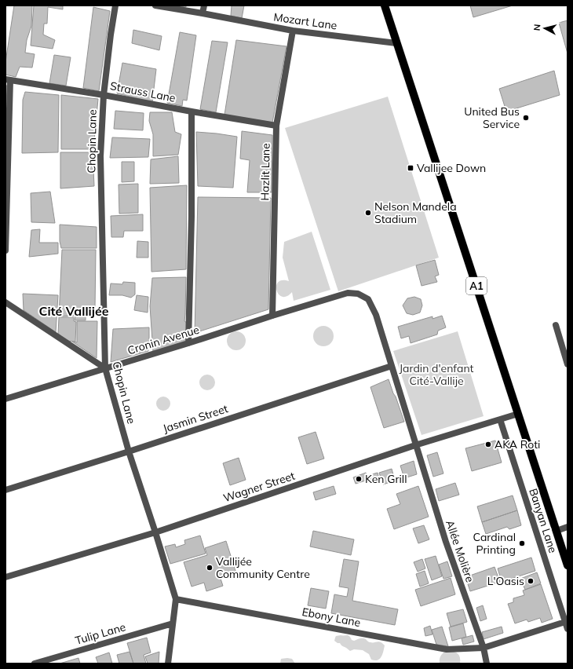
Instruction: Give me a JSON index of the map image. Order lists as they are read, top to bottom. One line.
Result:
{"streets":{"main road":["A1"],"street":["Mozart Lane","Strauss Lane","Chopin Lane","Hazlit Lane","Cronin Avenue","Jasmin Street","Wagner Street","Banyan Lane","Allée Molière","Ebony Lane","Tulip Lane"]},"crossings":[["Mozart Lane","Hazlit Lane"],["Mozart Lane","A1"],["Strauss Lane","Chopin Lane"],["Strauss Lane","Hazlit Lane"],["Chopin Lane","Cronin Avenue"],["Chopin Lane","Jasmin Street"],["Chopin Lane","Wagner Street"],["Chopin Lane","Ebony Lane"],["Chopin Lane","Tulip Lane"],["Hazlit Lane","Cronin Avenue"],["A1","Wagner Street"],["Cronin Avenue","Jasmin Street"],["Cronin Avenue","Allée Molière"],["Jasmin Street","Allée Molière"],["Wagner Street","Banyan Lane"],["Wagner Street","Allée Molière"],["Banyan Lane","Ebony Lane"],["Allée Molière","Ebony Lane"]],"districts":["Cité Vallijée"],"parks":["Jardin d'enfant Cité-Vallije"],"places":{"other":["United Bus Service","Nelson Mandela Stadium","AKA Roti","Ken Grill","Cardinal Printing","Vallijée Community Centre","L'Oasis"],"transit":["Vallijee Down"]},"north":"left"}
